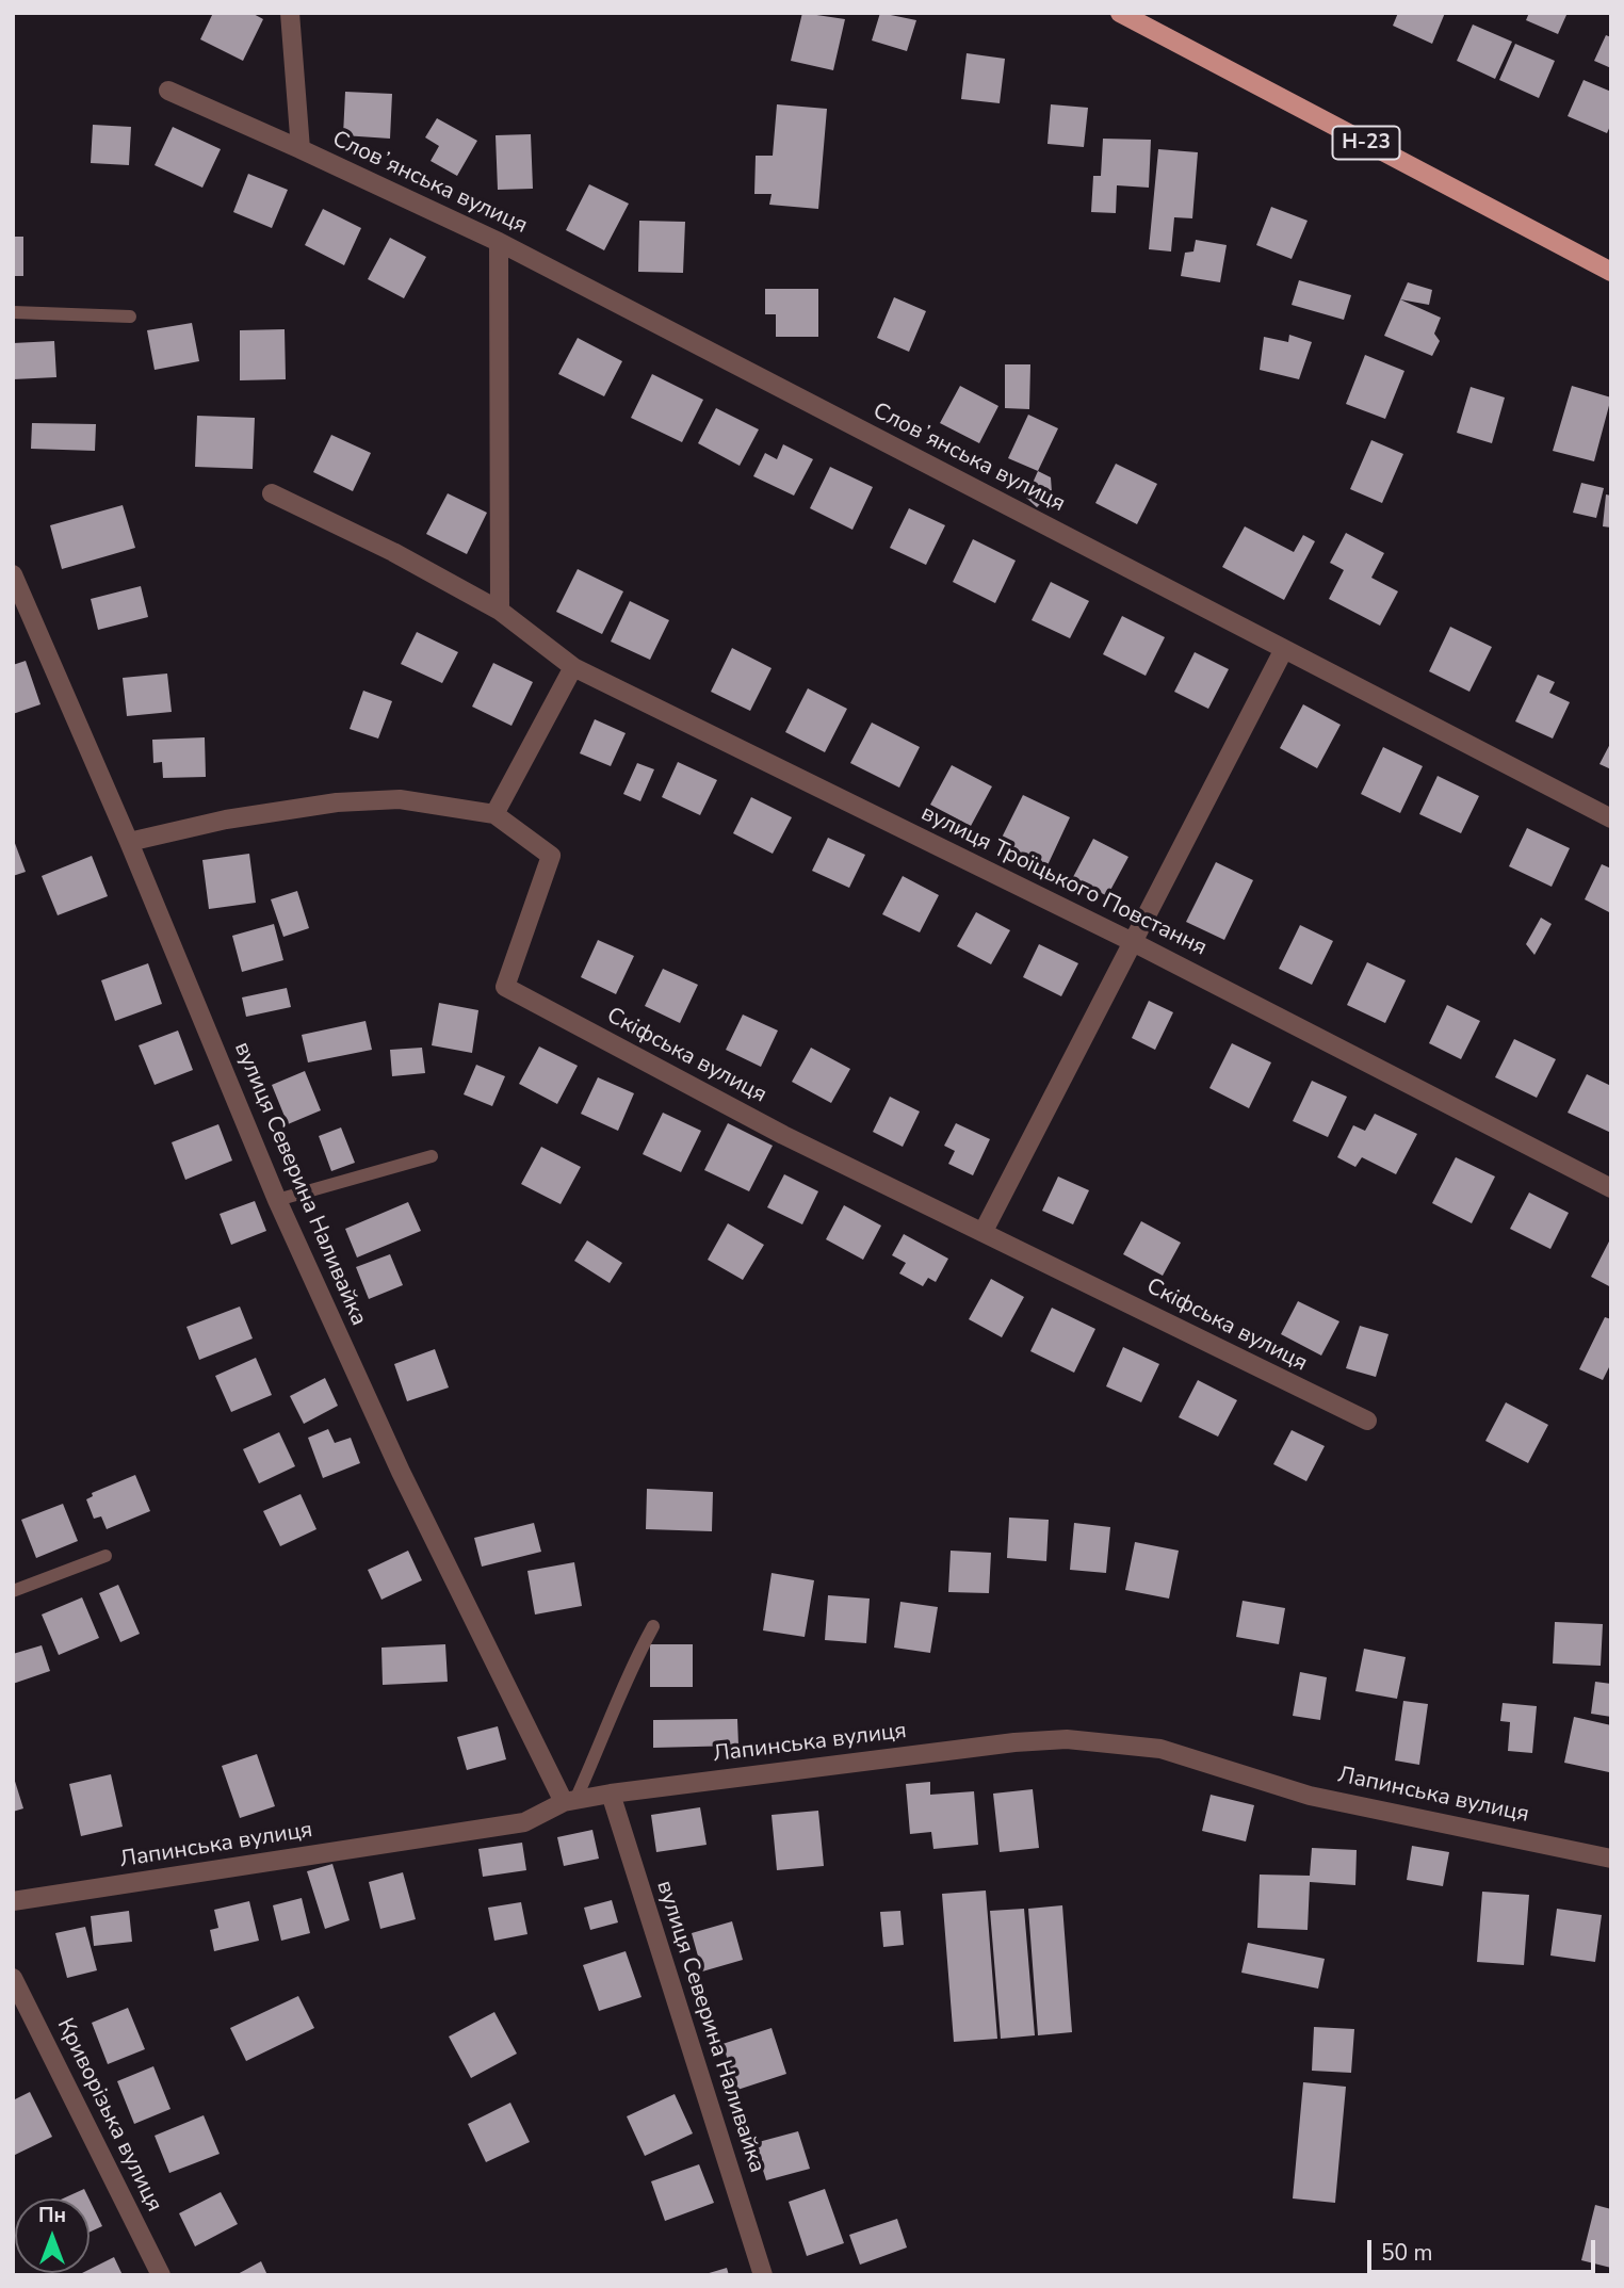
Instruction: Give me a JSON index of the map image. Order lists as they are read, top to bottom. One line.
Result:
{"streets":{"main road":["Н-23"],"street":["Словʼянська вулиця","вулиця Троїцького Повстання","Скіфська вулиця","вулиця Северина Наливайка","Лапинська вулиця","Криворізька вулиця"]},"crossings":[["Скіфська вулиця","вулиця Северина Наливайка"],["вулиця Северина Наливайка","Лапинська вулиця"]],"scale_bar":"50 m","north":"top"}
